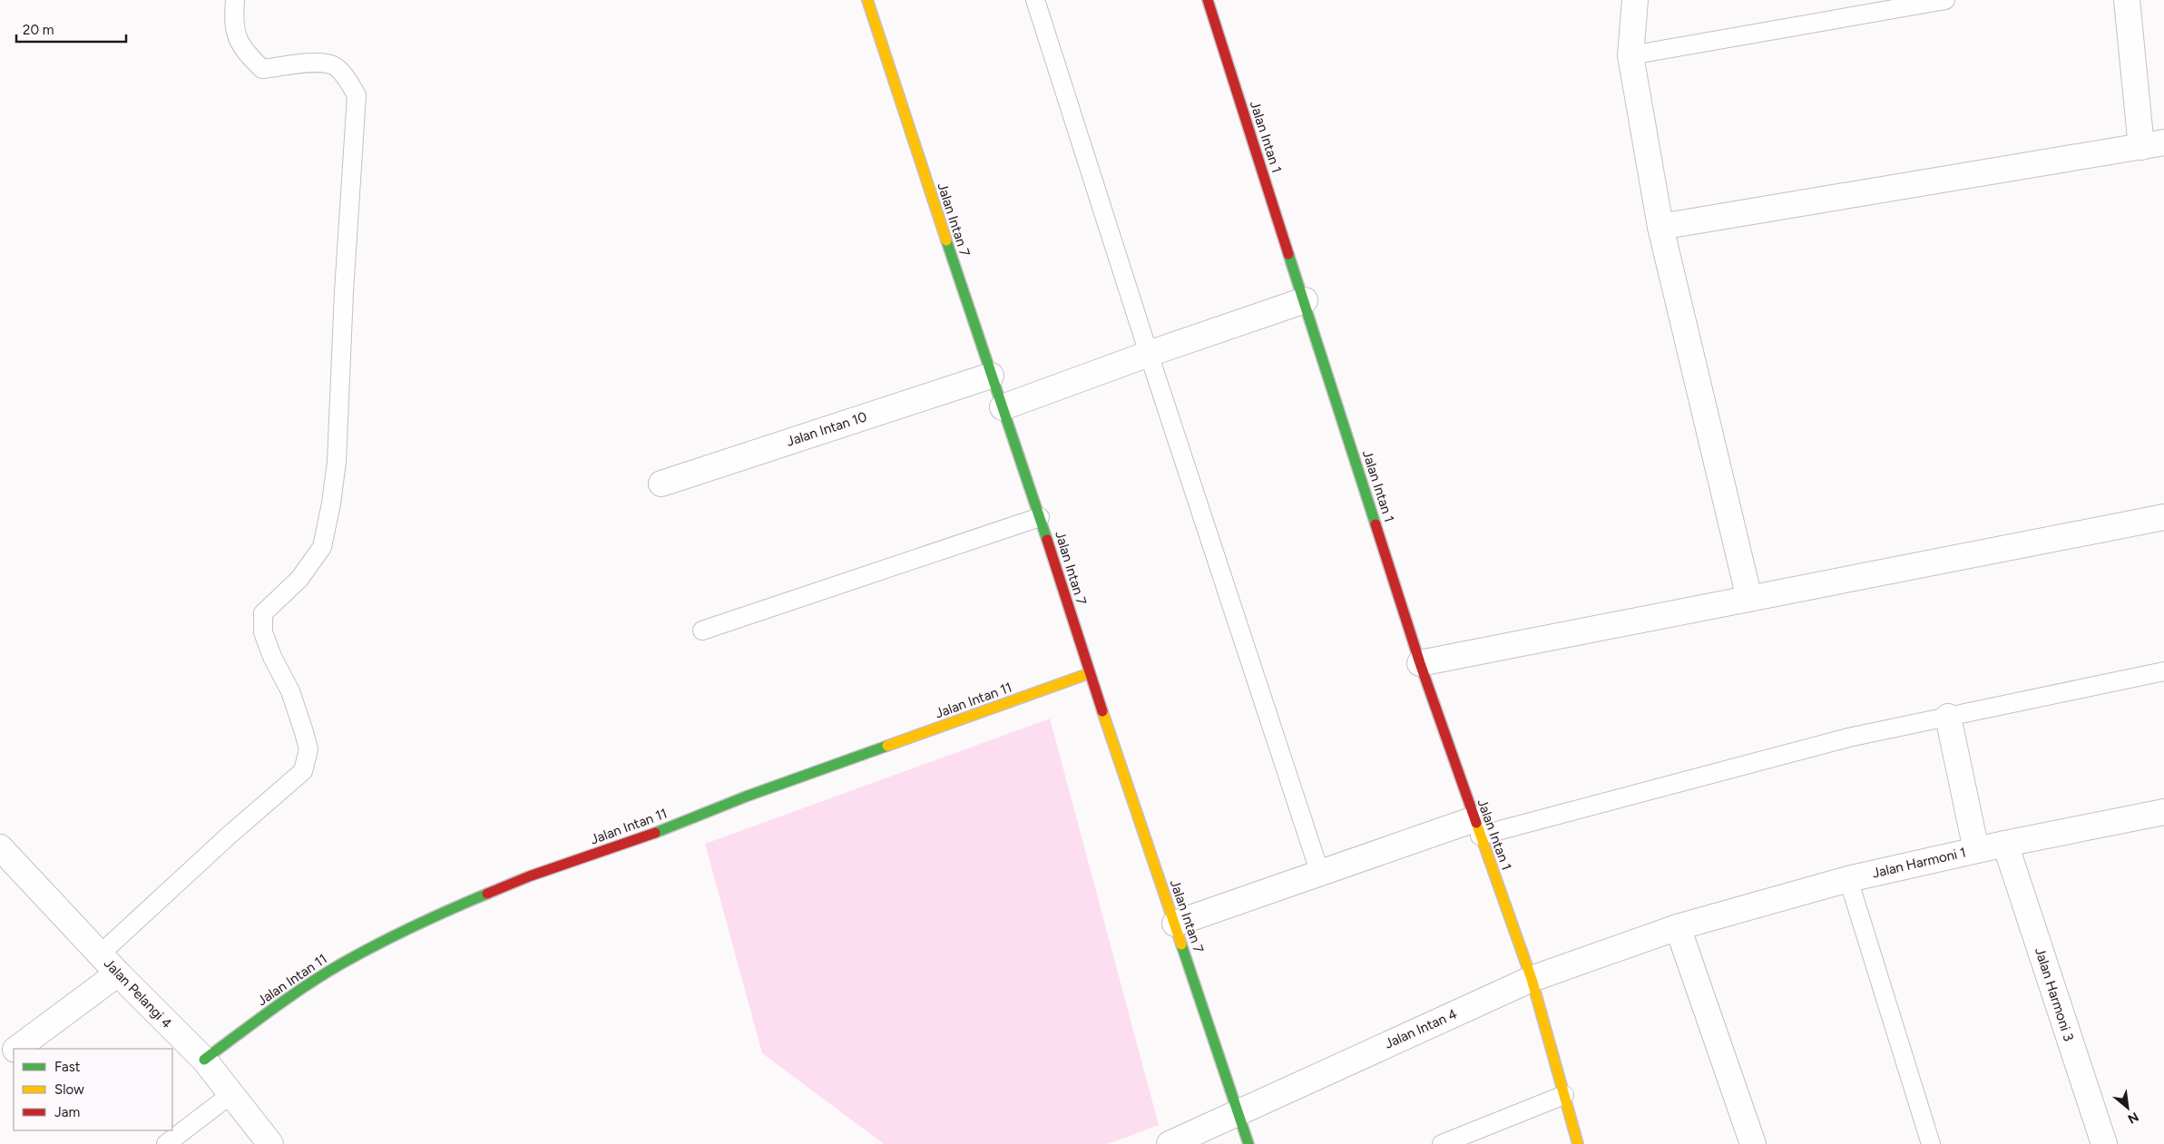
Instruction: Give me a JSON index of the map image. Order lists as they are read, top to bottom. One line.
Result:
{"streets":{"street":["Jalan Intan 1","Jalan Intan 7","Jalan Intan 10","Jalan Intan 11","Jalan Harmoni 1","Jalan Pelangi 4","Jalan Harmoni 3","Jalan Intan 4"]},"crossings":[["Jalan Intan 1","Jalan Intan 4"],["Jalan Intan 7","Jalan Intan 10"],["Jalan Intan 7","Jalan Intan 11"],["Jalan Intan 7","Jalan Intan 4"],["Jalan Intan 11","Jalan Pelangi 4"],["Jalan Harmoni 1","Jalan Harmoni 3"],["Jalan Harmoni 1","Jalan Intan 4"]],"legend":["Fast","Slow","Jam"],"scale_bar":"20 m","north":"bottom right"}
